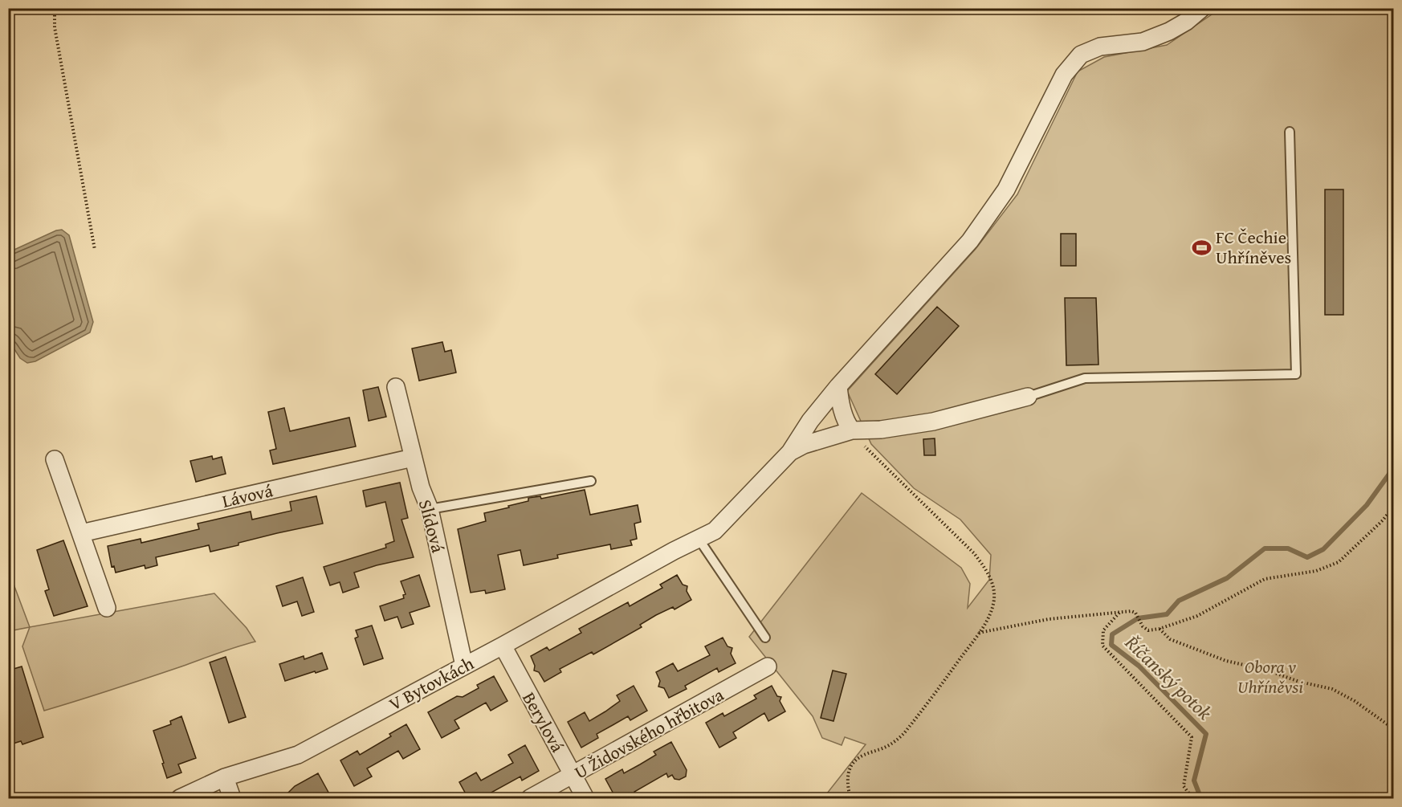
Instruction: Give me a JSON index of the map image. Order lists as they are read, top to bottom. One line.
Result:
{"streets":{"street":["Lávová","Slídová","V Bytovkách","Berylová","U Židovského hřbitova"]},"crossings":[["Lávová","Slídová"],["Slídová","V Bytovkách"],["V Bytovkách","Berylová"],["Berylová","U Židovského hřbitova"]],"water":["Říčanský potok"],"parks":["Obora v Uhříněvsi"],"places":{"sports":["FC Čechie Uhříněves"]}}
